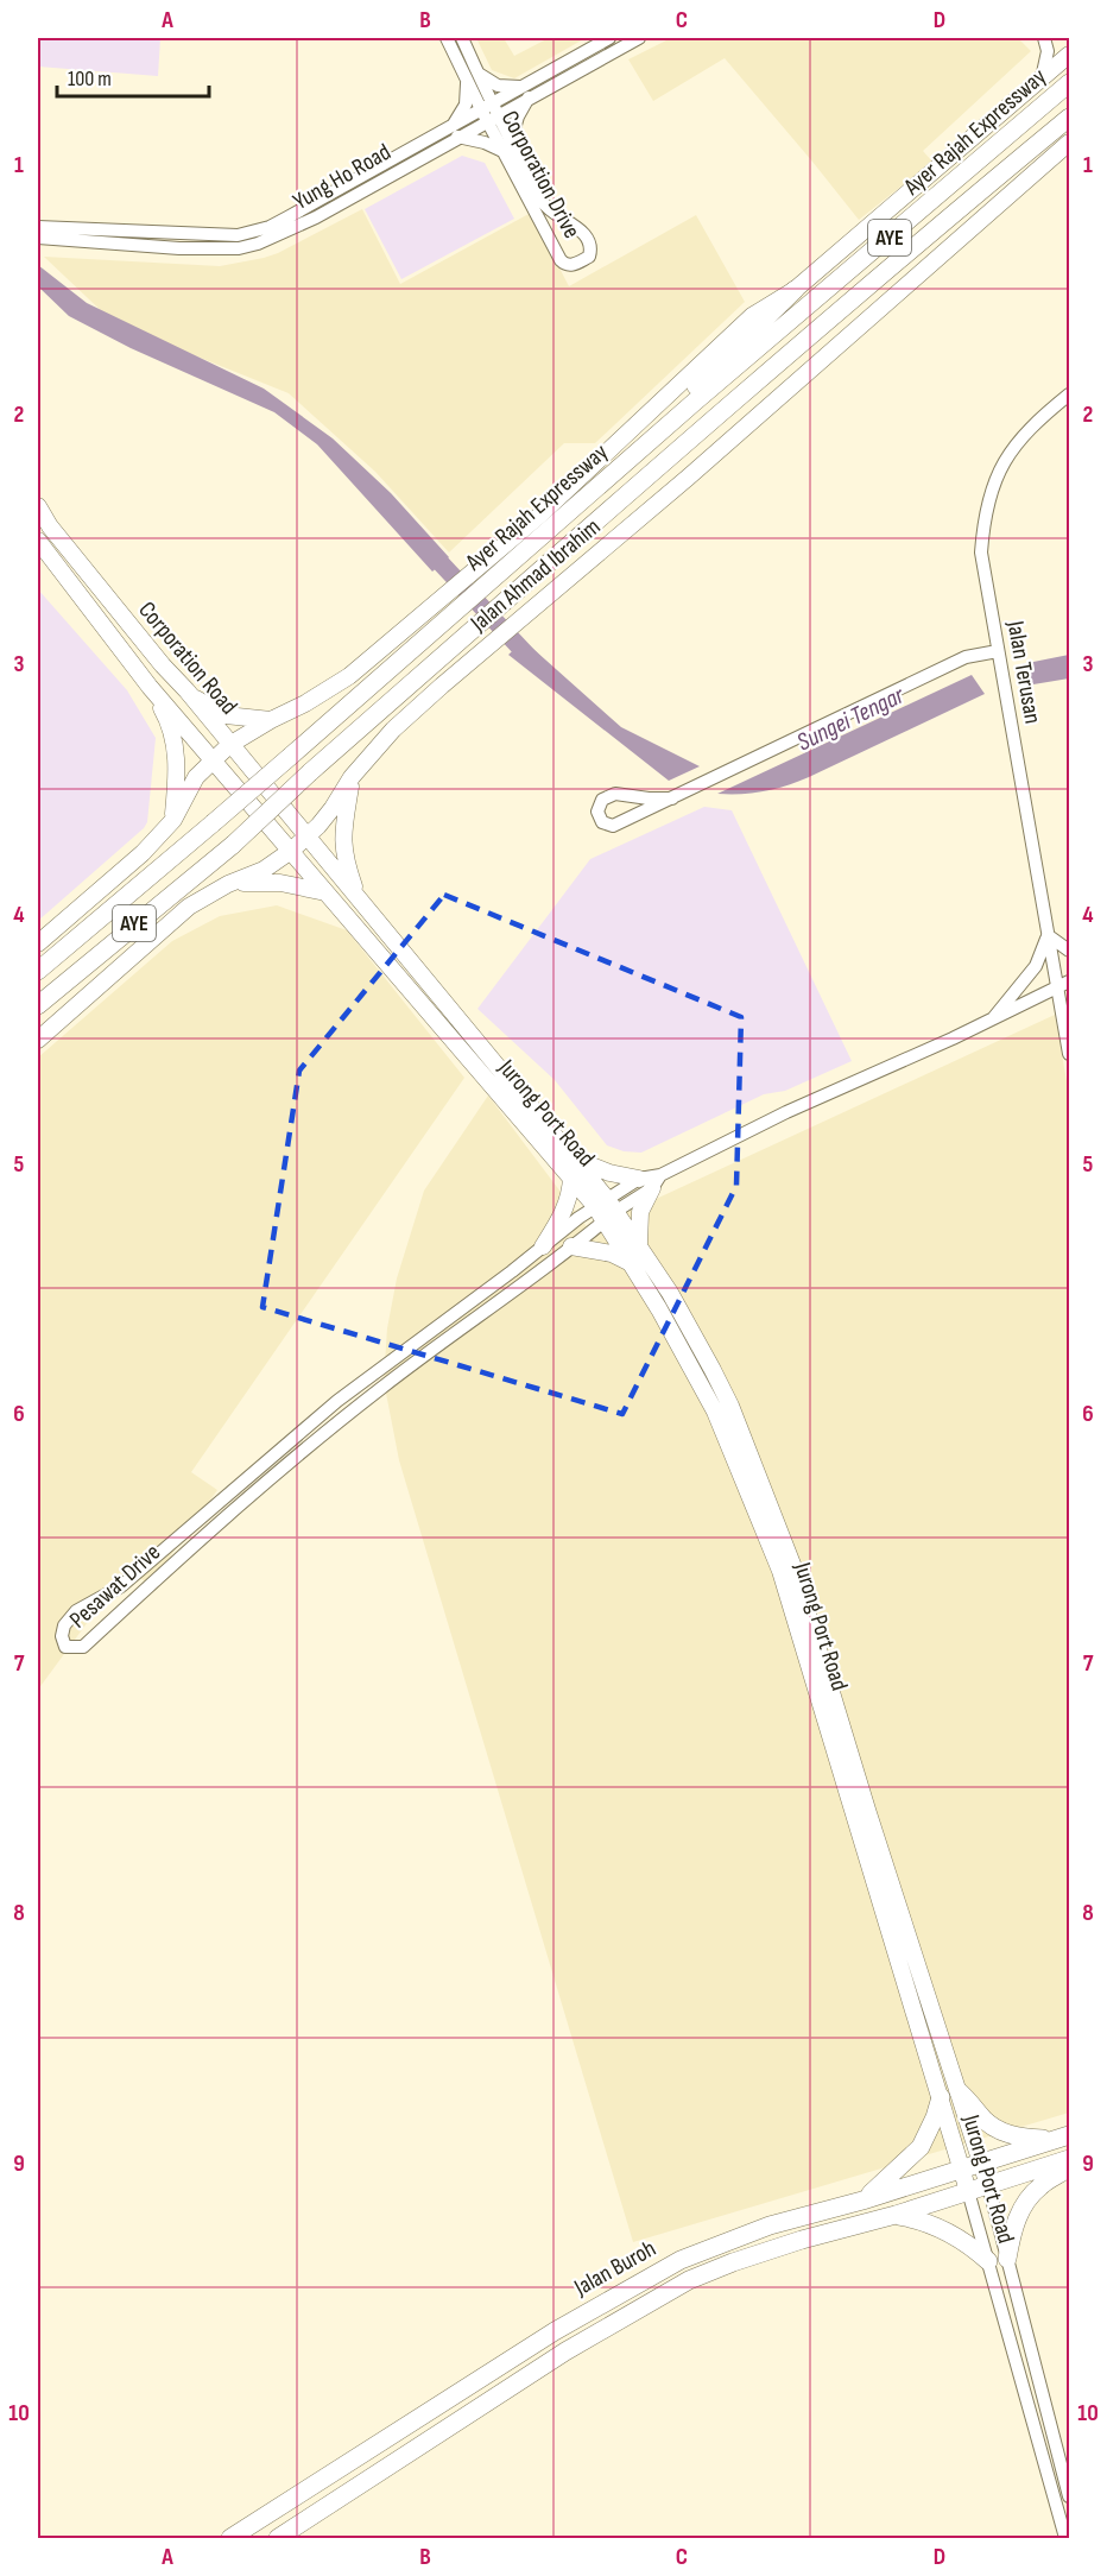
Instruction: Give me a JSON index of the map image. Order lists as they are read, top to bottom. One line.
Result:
{"streets":{"highway":["Ayer Rajah Expressway","AYE","Jalan Buroh"],"main road":["Jalan Ahmad Ibrahim","Corporation Road","Jurong Port Road"],"street":["Corporation Drive","Yung Ho Road","Jalan Terusan","Pesawat Drive"]},"crossings":[["Ayer Rajah Expressway","Jalan Ahmad Ibrahim"],["Corporation Drive","Yung Ho Road"],["Jalan Ahmad Ibrahim","Corporation Road"],["Jalan Ahmad Ibrahim","Jurong Port Road"],["Corporation Road","Jurong Port Road"],["Jurong Port Road","Pesawat Drive"],["Jurong Port Road","Jalan Buroh"]],"water":["Sungei Tengar"],"scale_bar":"100 m","grid":{"columns":["A","B","C","D"],"rows":["1","2","3","4","5","6","7","8","9","10"]}}
